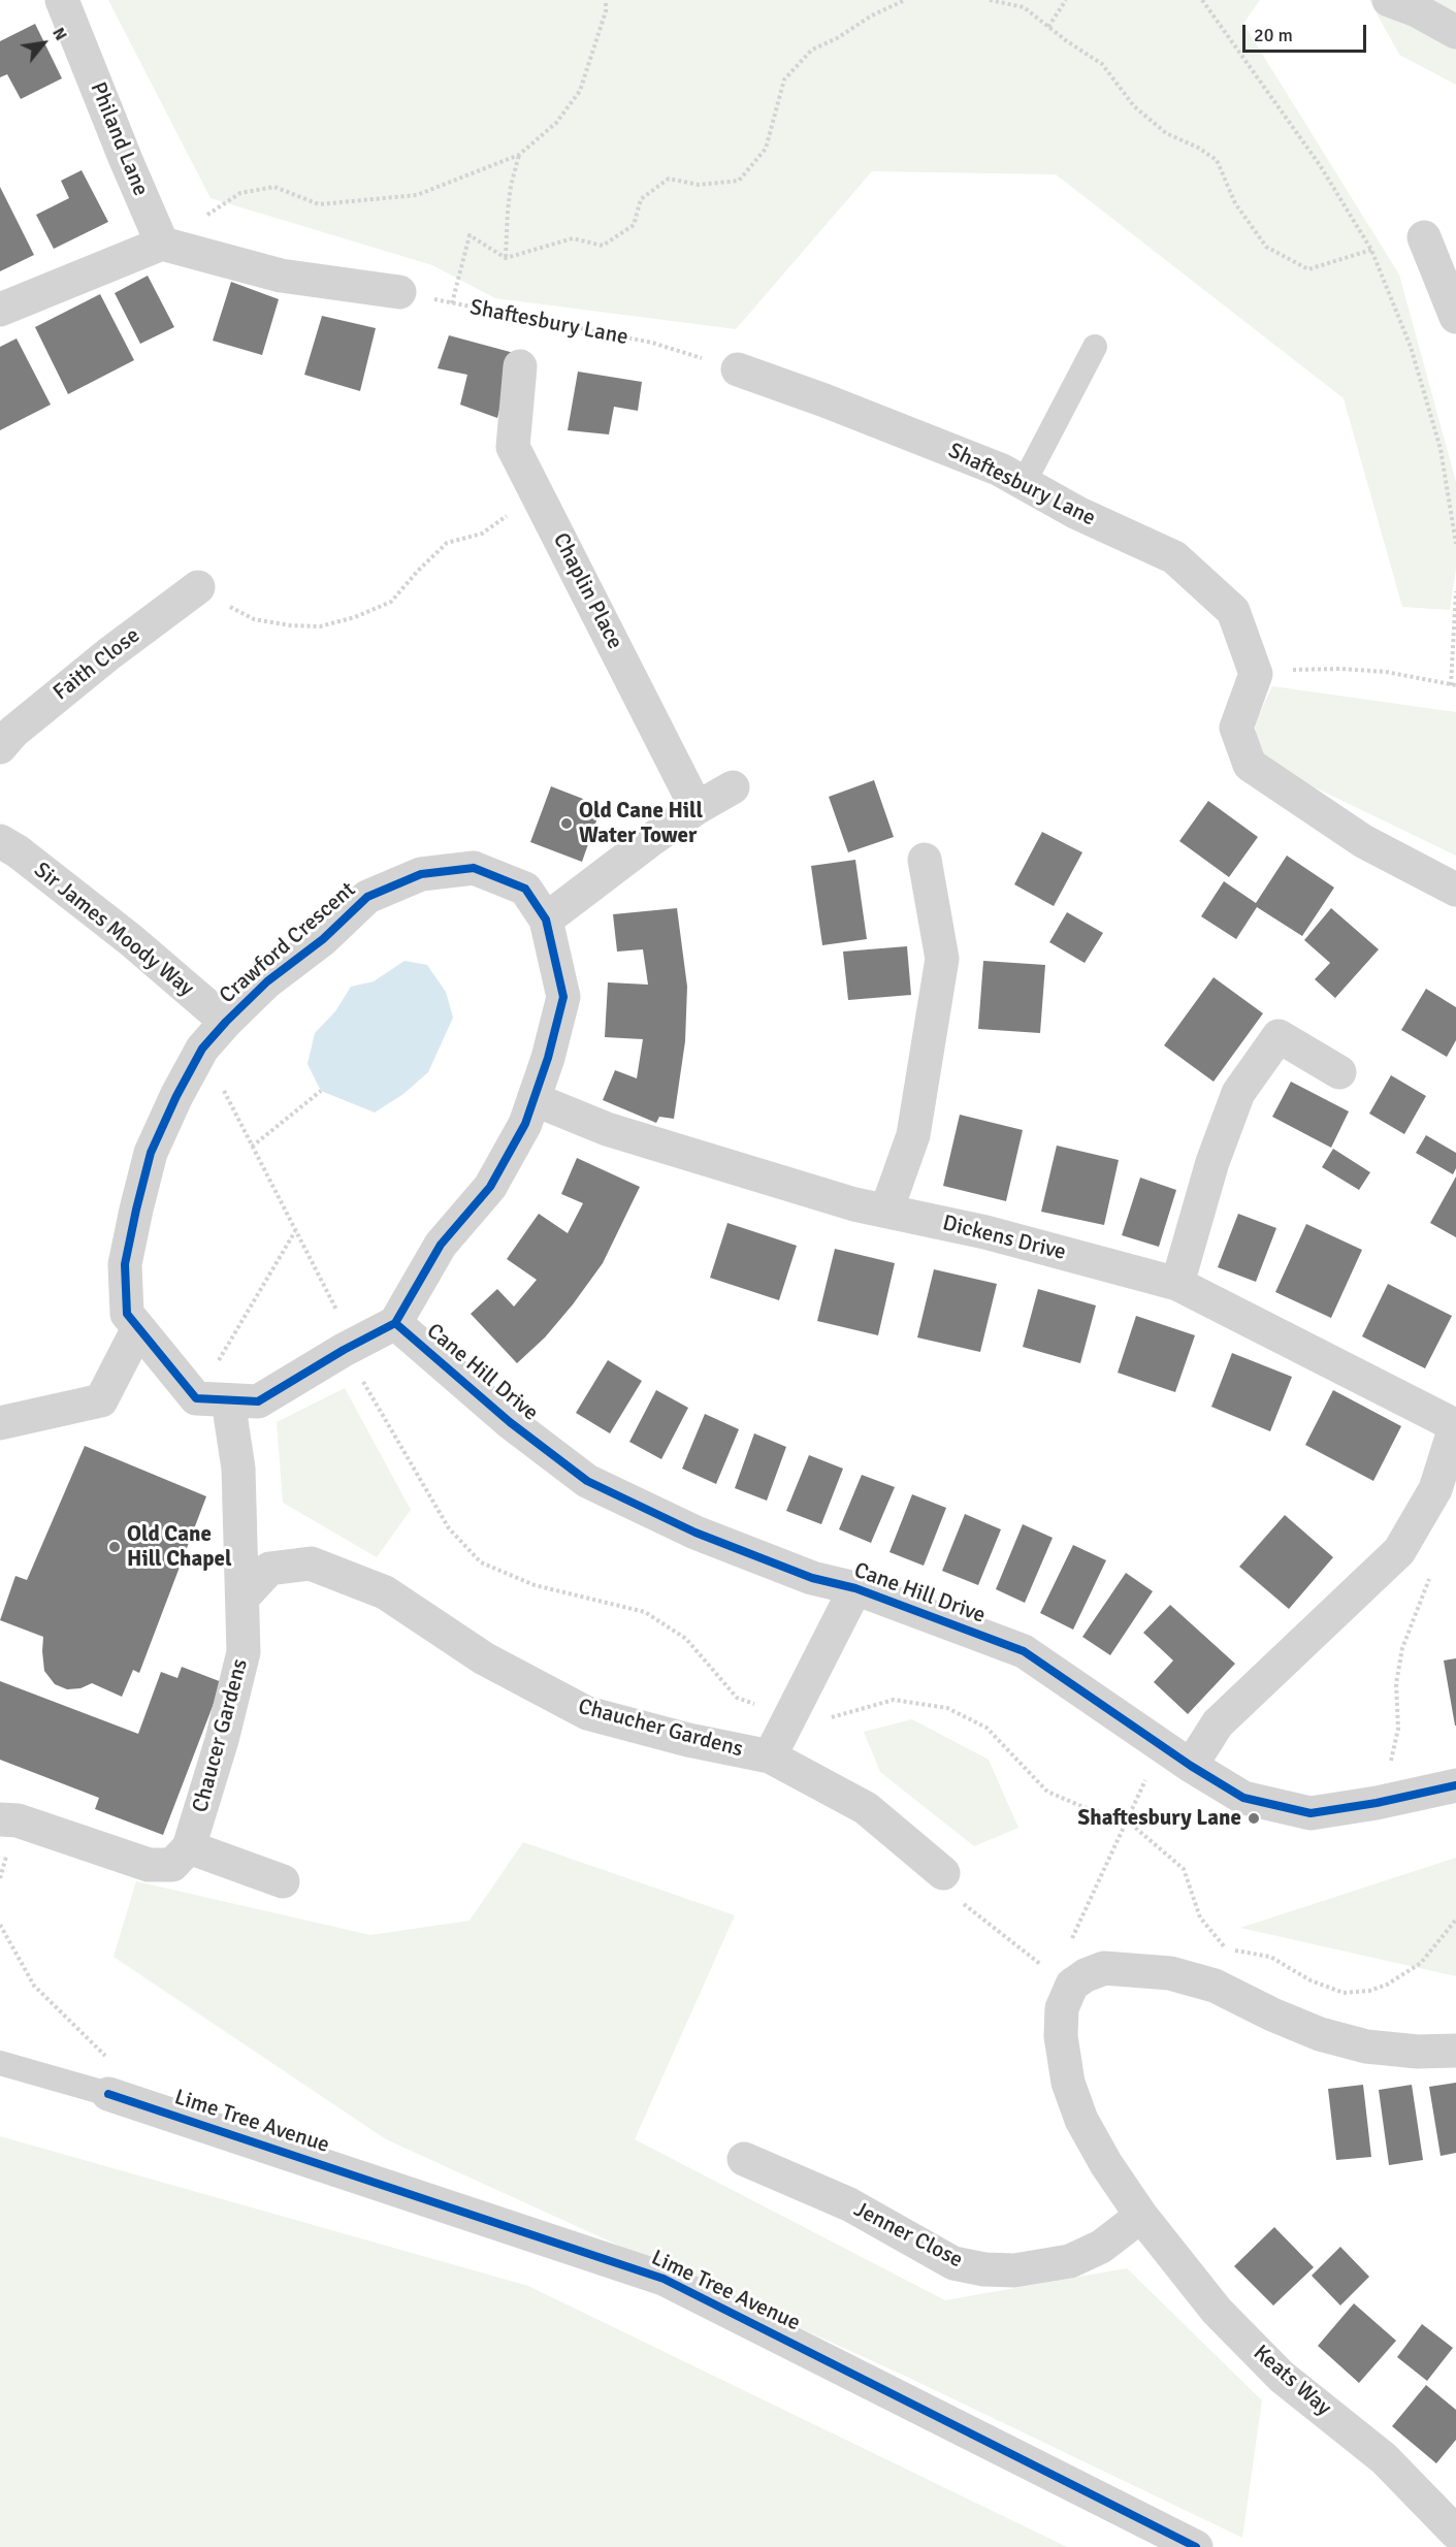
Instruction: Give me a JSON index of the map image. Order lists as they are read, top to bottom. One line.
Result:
{"streets":{"street":["Philand Lane","Shaftesbury Lane","Chaplin Place","Faith Close","Sir James Moody Way","Crawford Crescent","Dickens Drive","Cane Hill Drive","Chaucher Gardens","Chaucer Gardens","Lime Tree Avenue","Jenner Close","Keats Way"]},"crossings":[["Sir James Moody Way","Crawford Crescent"],["Crawford Crescent","Dickens Drive"],["Crawford Crescent","Cane Hill Drive"],["Crawford Crescent","Chaucer Gardens"],["Chaucher Gardens","Chaucer Gardens"],["Jenner Close","Keats Way"]],"places":["Old Cane Hill Water Tower","Old Cane Hill Chapel","Shaftesbury Lane"],"scale_bar":"20 m","north":"top right"}
